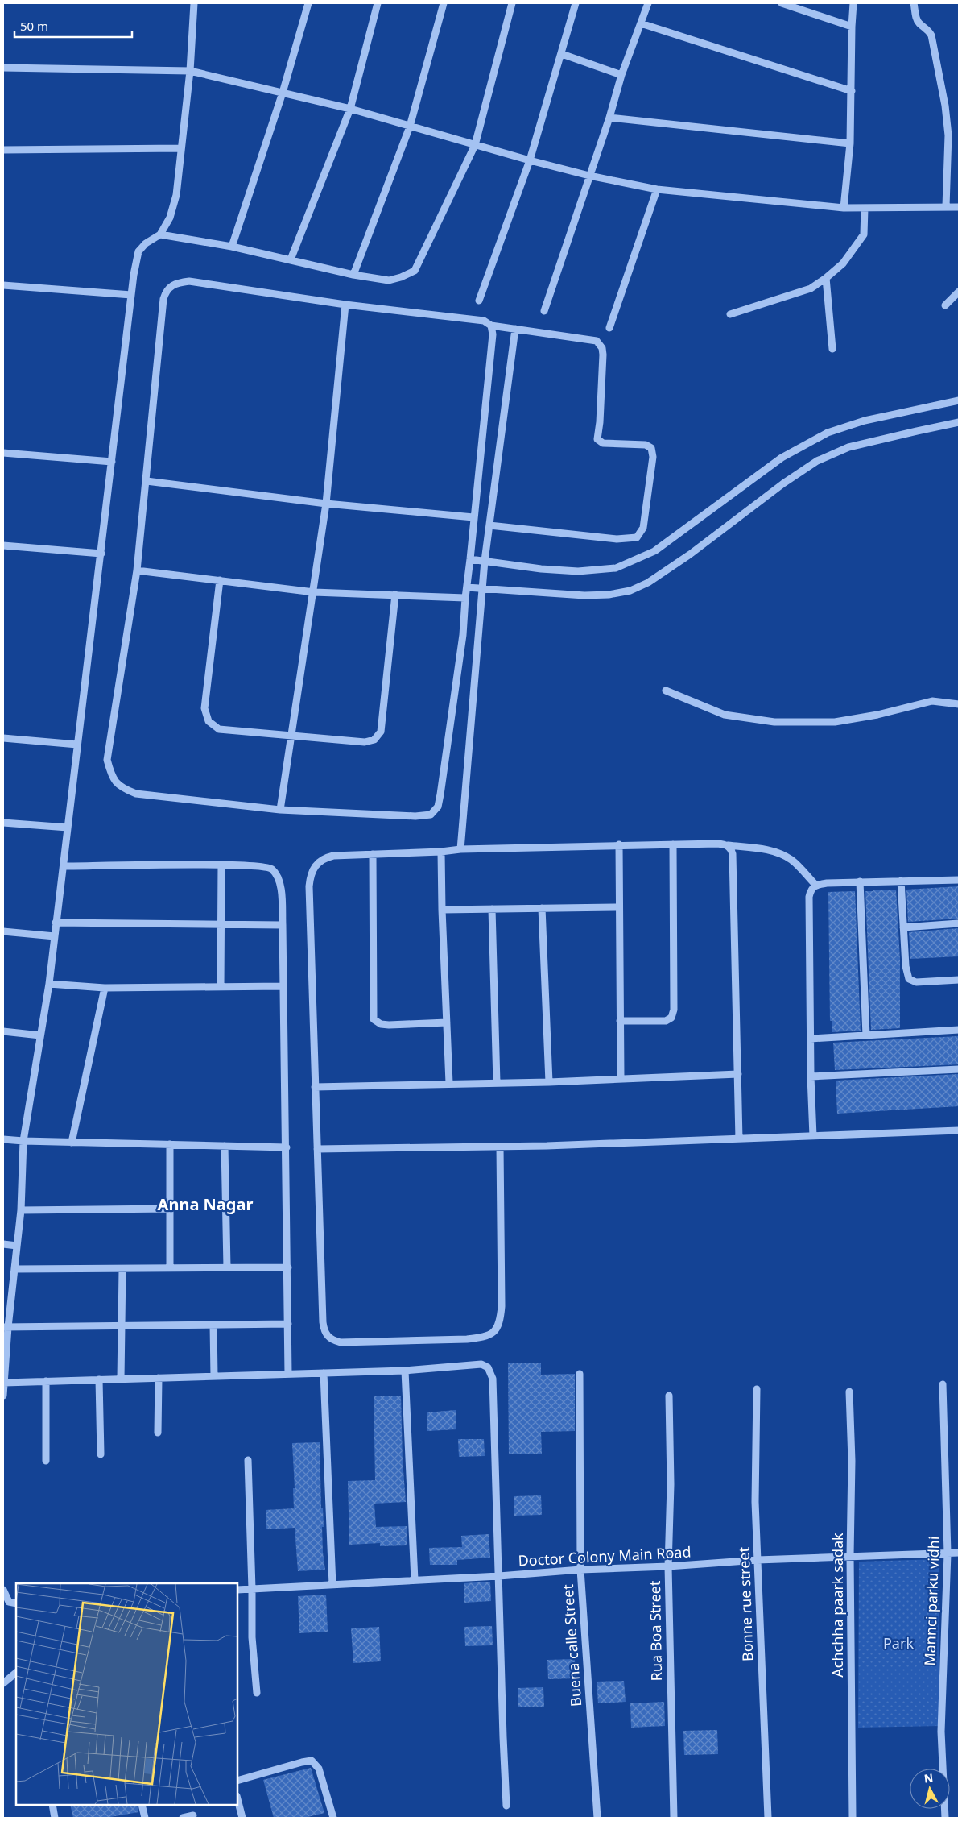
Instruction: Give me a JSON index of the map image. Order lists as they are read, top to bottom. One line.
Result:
{"streets":{"street":["Doctor Colony Main Road","Mannci parku vidhi","Bonne rue street","Achchha paark sadak","Rua Boa Street","Buena calle Street"]},"crossings":[["Doctor Colony Main Road","Mannci parku vidhi"],["Doctor Colony Main Road","Bonne rue street"],["Doctor Colony Main Road","Achchha paark sadak"],["Doctor Colony Main Road","Rua Boa Street"],["Doctor Colony Main Road","Buena calle Street"]],"districts":["Anna Nagar"],"parks":["Park"],"scale_bar":"50 m","north":"top"}
